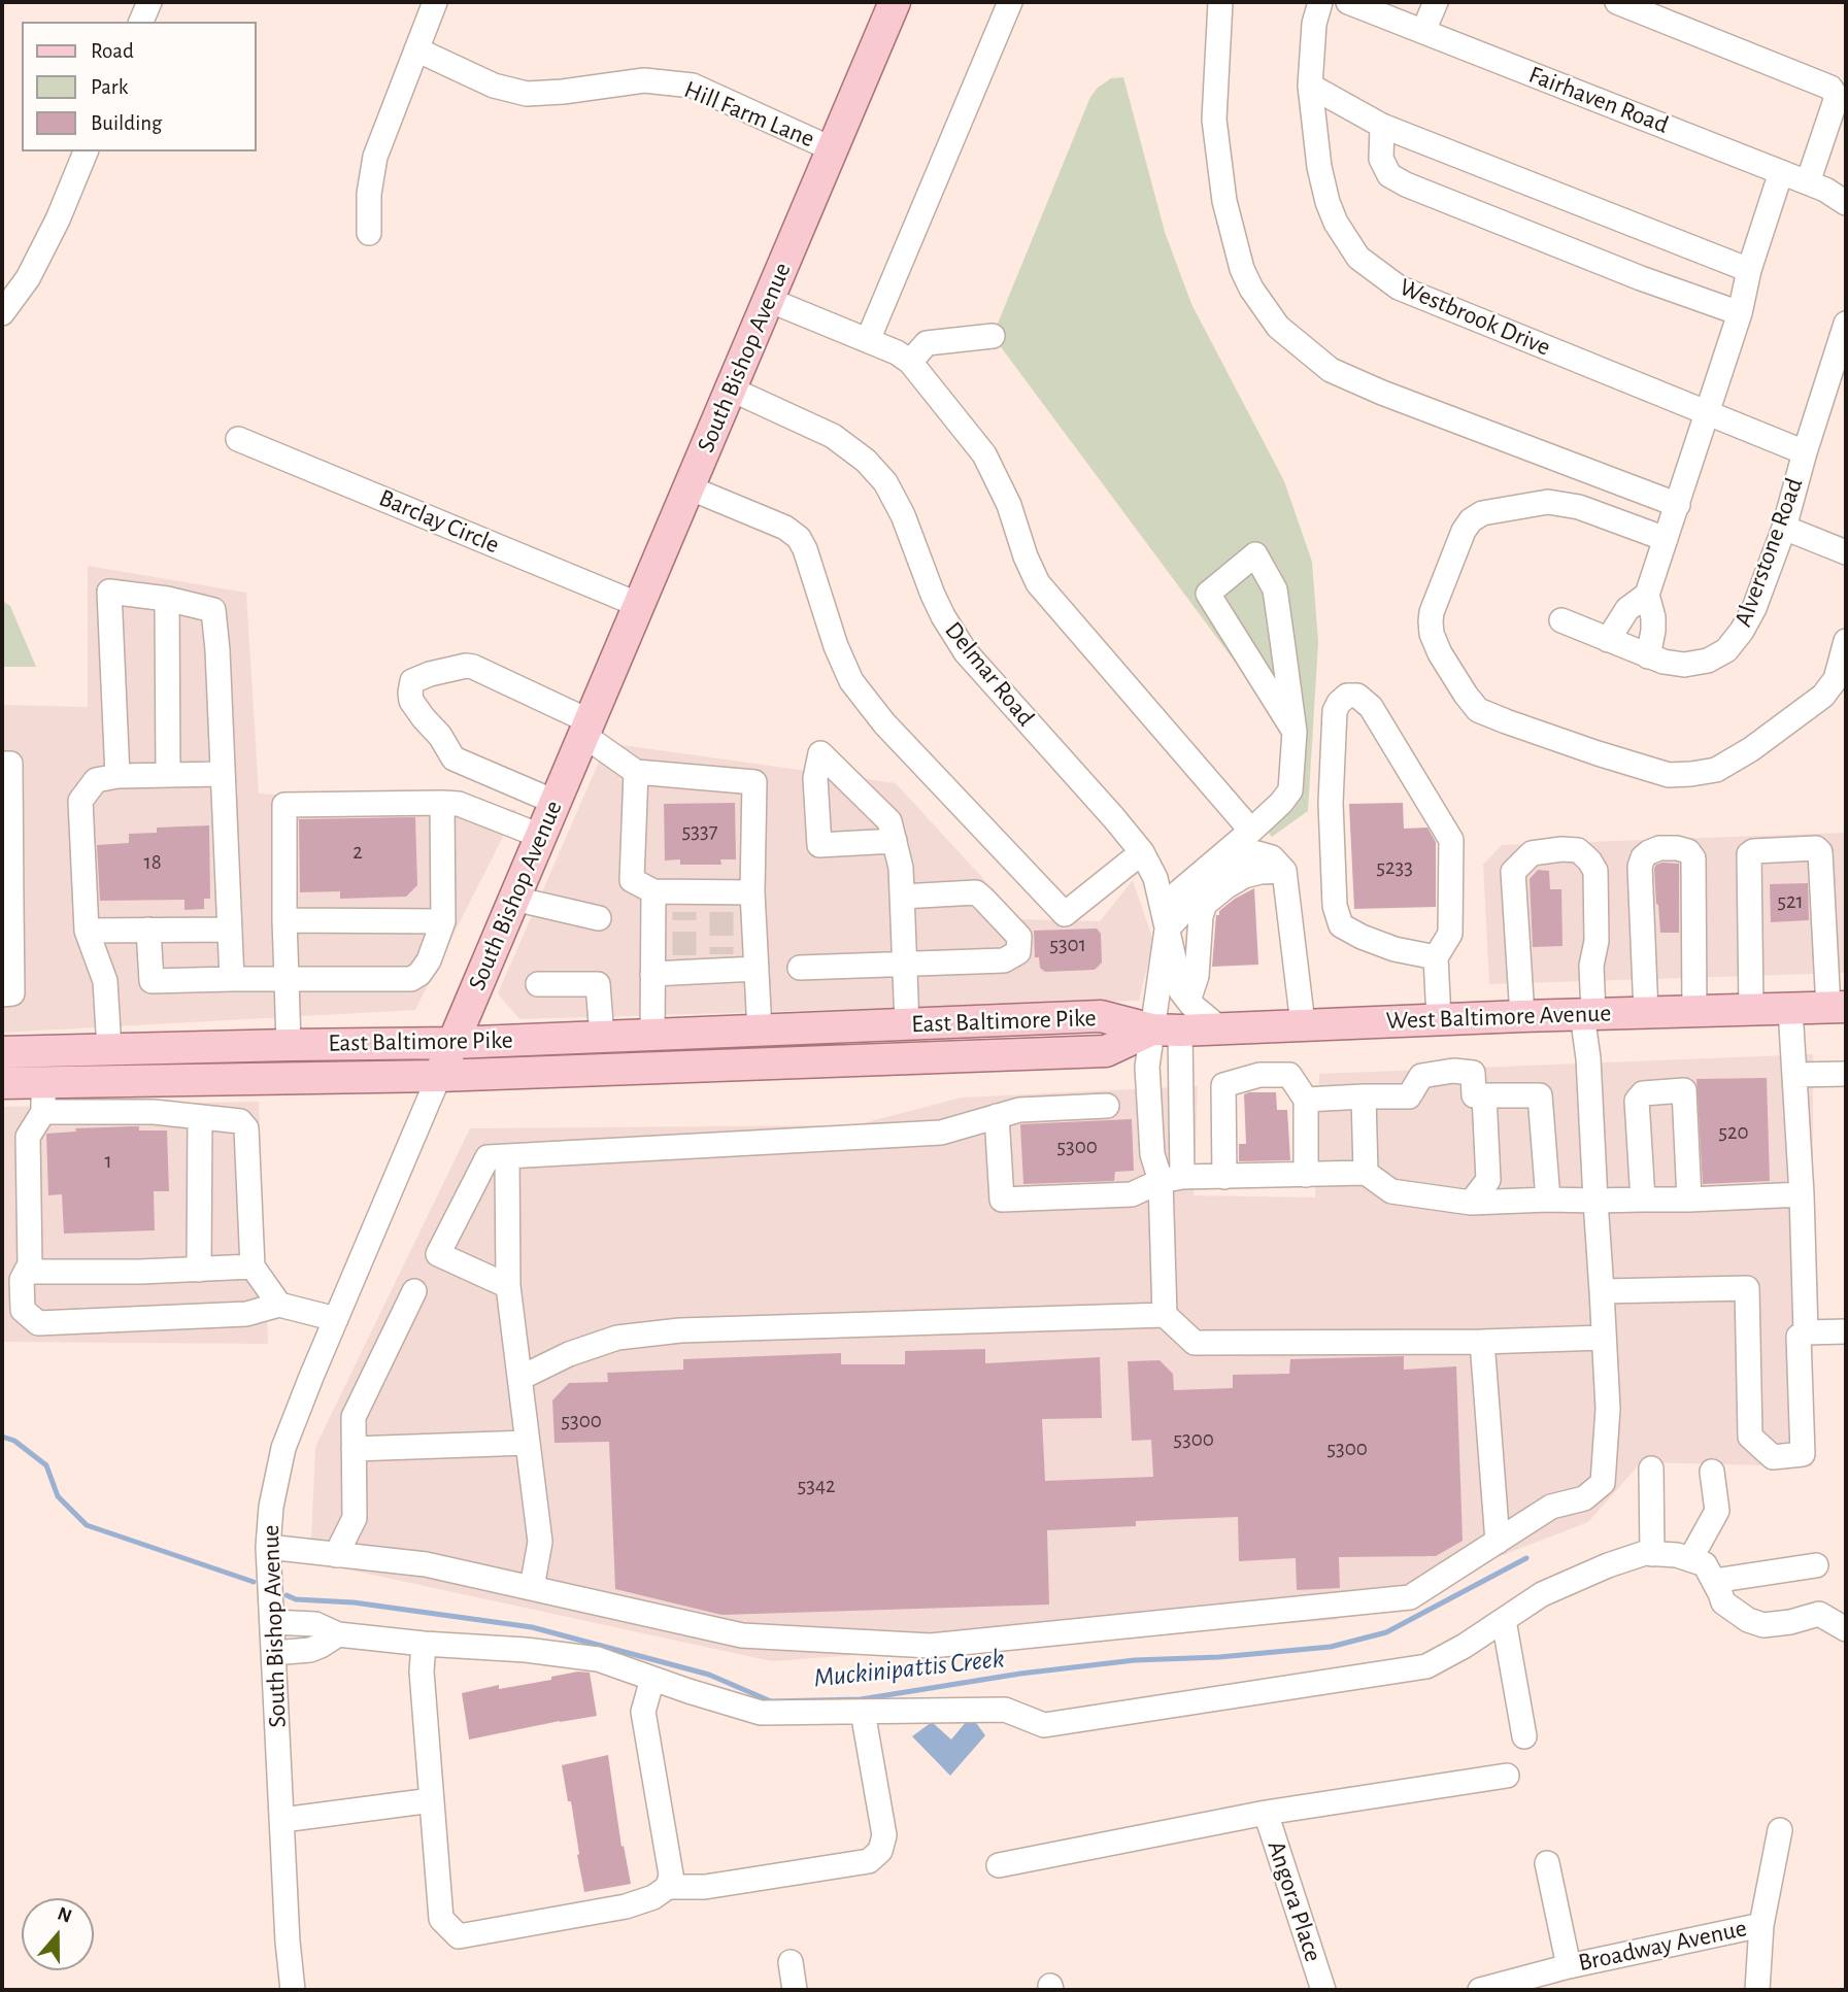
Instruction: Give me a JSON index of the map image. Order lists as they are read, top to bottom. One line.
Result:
{"streets":{"main road":["South Bishop Avenue","West Baltimore Avenue","East Baltimore Pike"],"street":["Fairhaven Road","Hill Farm Lane","Westbrook Drive","Barclay Circle","Alverstone Road","Delmar Road","Angora Place","Broadway Avenue"]},"crossings":[["Hill Farm Lane","South Bishop Avenue"],["Westbrook Drive","Alverstone Road"],["South Bishop Avenue","Barclay Circle"],["South Bishop Avenue","Delmar Road"],["South Bishop Avenue","East Baltimore Pike"],["Delmar Road","West Baltimore Avenue"],["Delmar Road","East Baltimore Pike"],["West Baltimore Avenue","East Baltimore Pike"]],"water":["Muckinipattis Creek"],"house_numbers":["5337","2","18","5233","521","5301","520","5300","1","5300","5300","5300","5342"],"legend":["Road","Park","Building"],"north":"top"}
